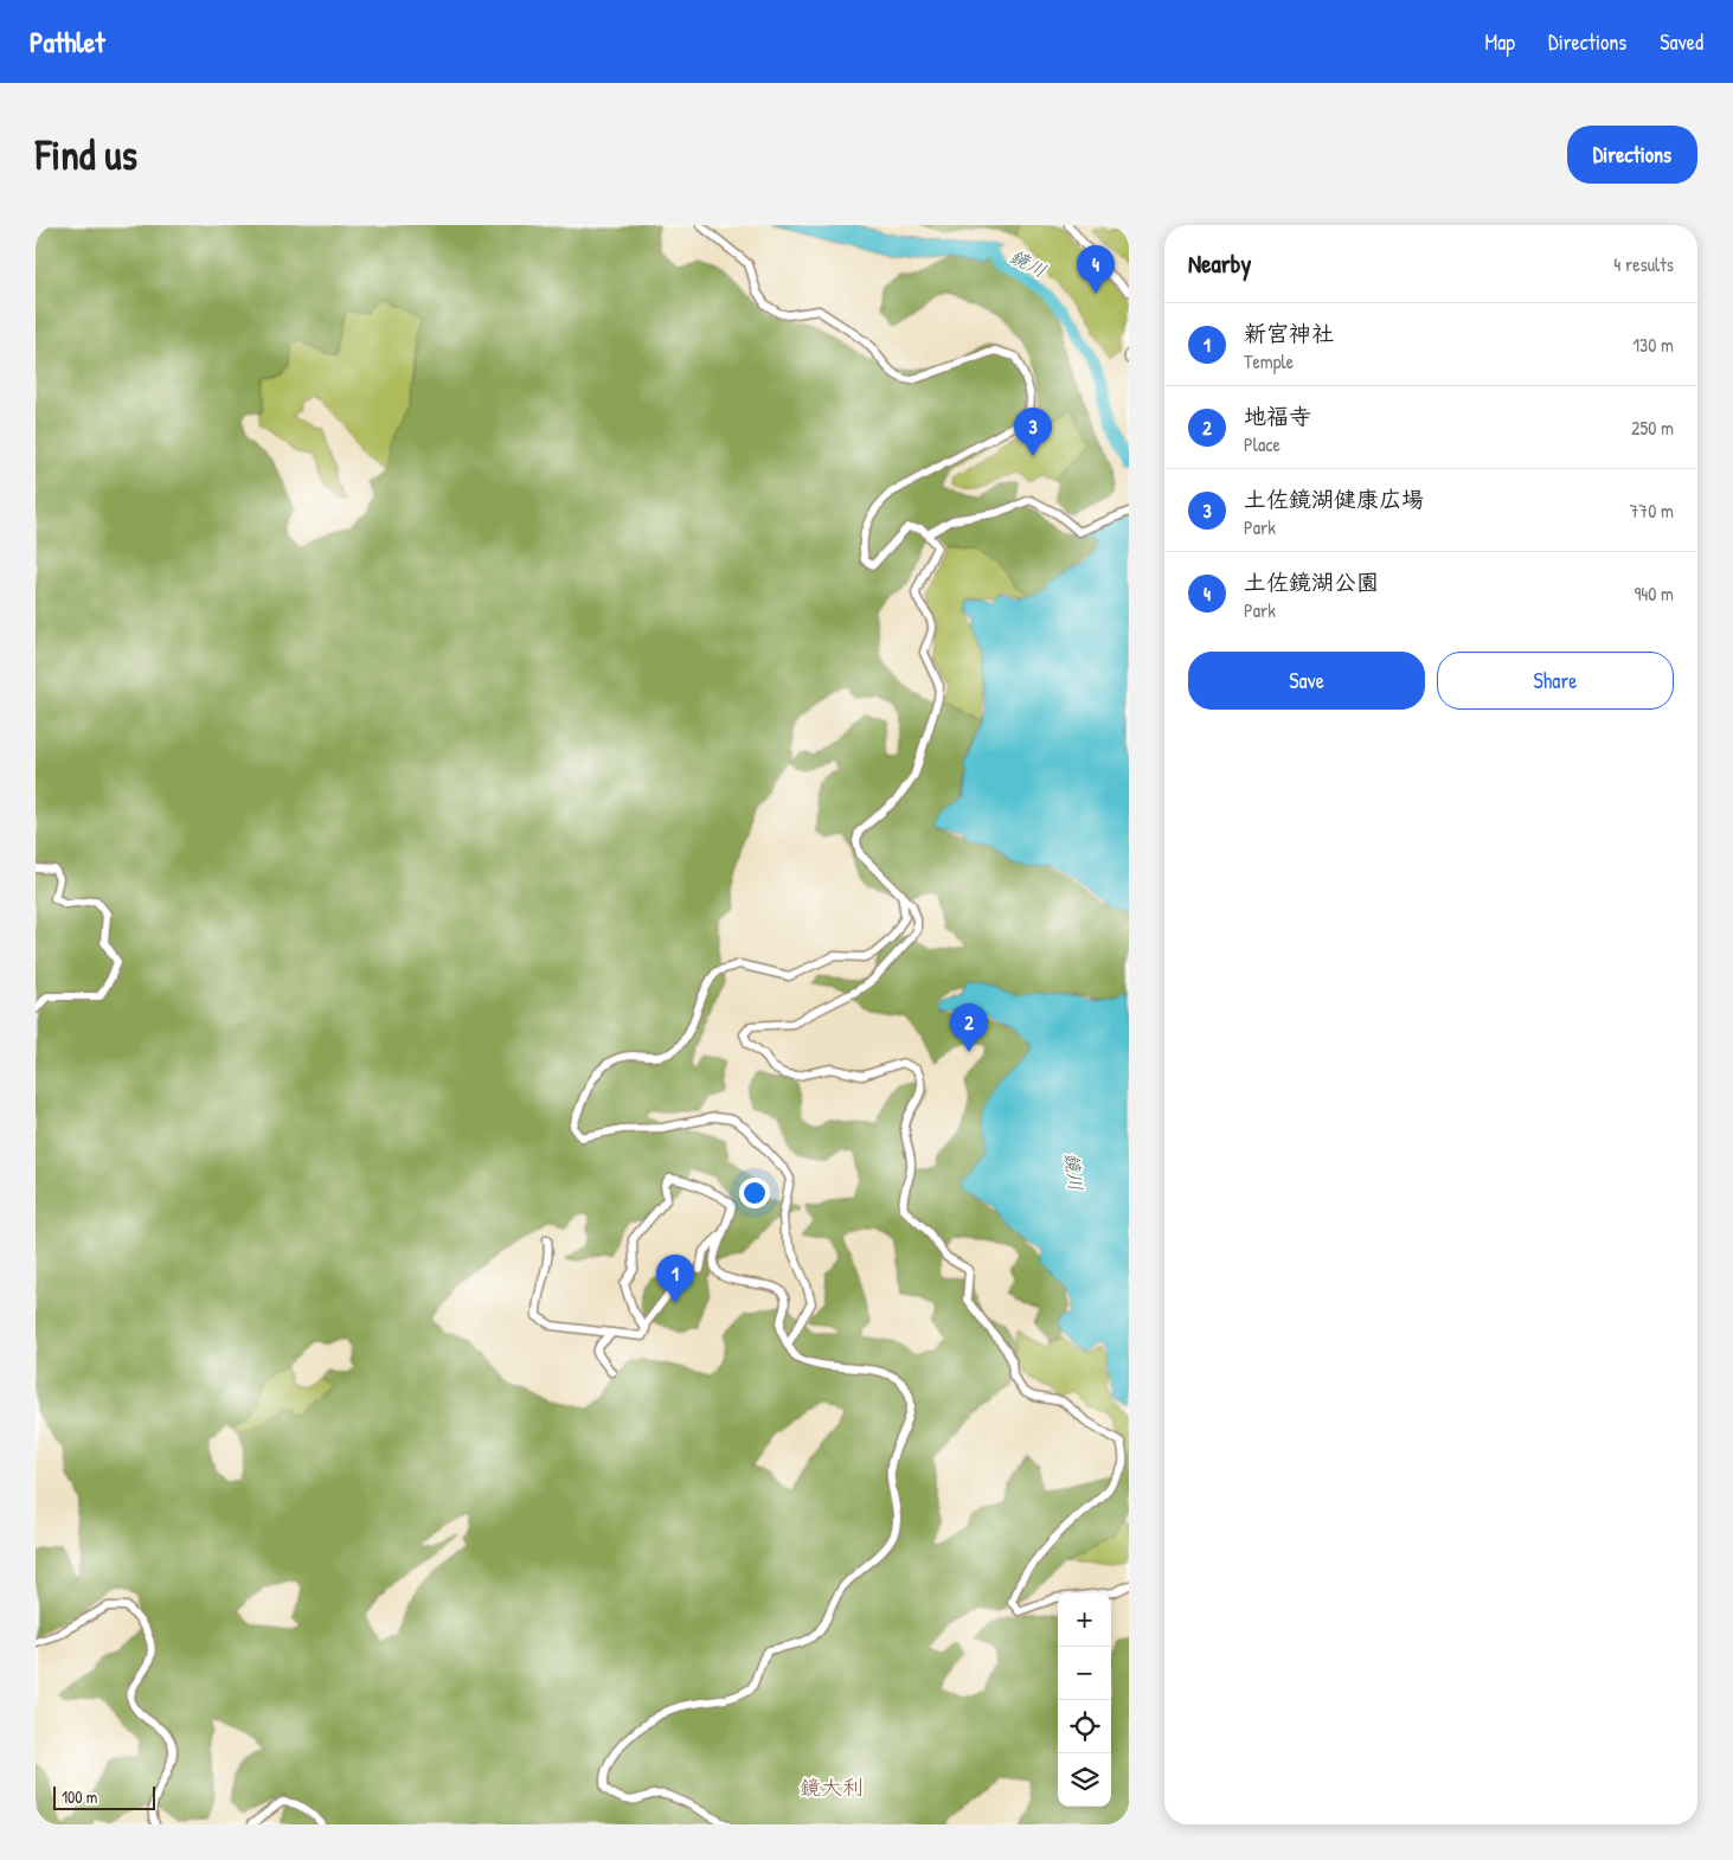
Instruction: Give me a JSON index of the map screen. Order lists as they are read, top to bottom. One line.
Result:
{"districts":["鏡大利"],"water":["鏡川"],"scale_bar":"100 m","page":{"header":"Pathlet","nav":["Map","Directions","Saved"],"buttons":["Directions",["Save","Share"]],"title":"Find us","heading":["Nearby","4 results"],"pins":["4","3","2","1"],"list":[{"mark":"1","name":"新宮神社","note":"Temple","value":"130 m"},{"mark":"2","name":"地福寺","note":"Place","value":"250 m"},{"mark":"3","name":"土佐鏡湖健康広場","note":"Park","value":"770 m"},{"mark":"4","name":"土佐鏡湖公園","note":"Park","value":"940 m"}],"map_buttons":["+","−"],"scale":"100 m"}}
